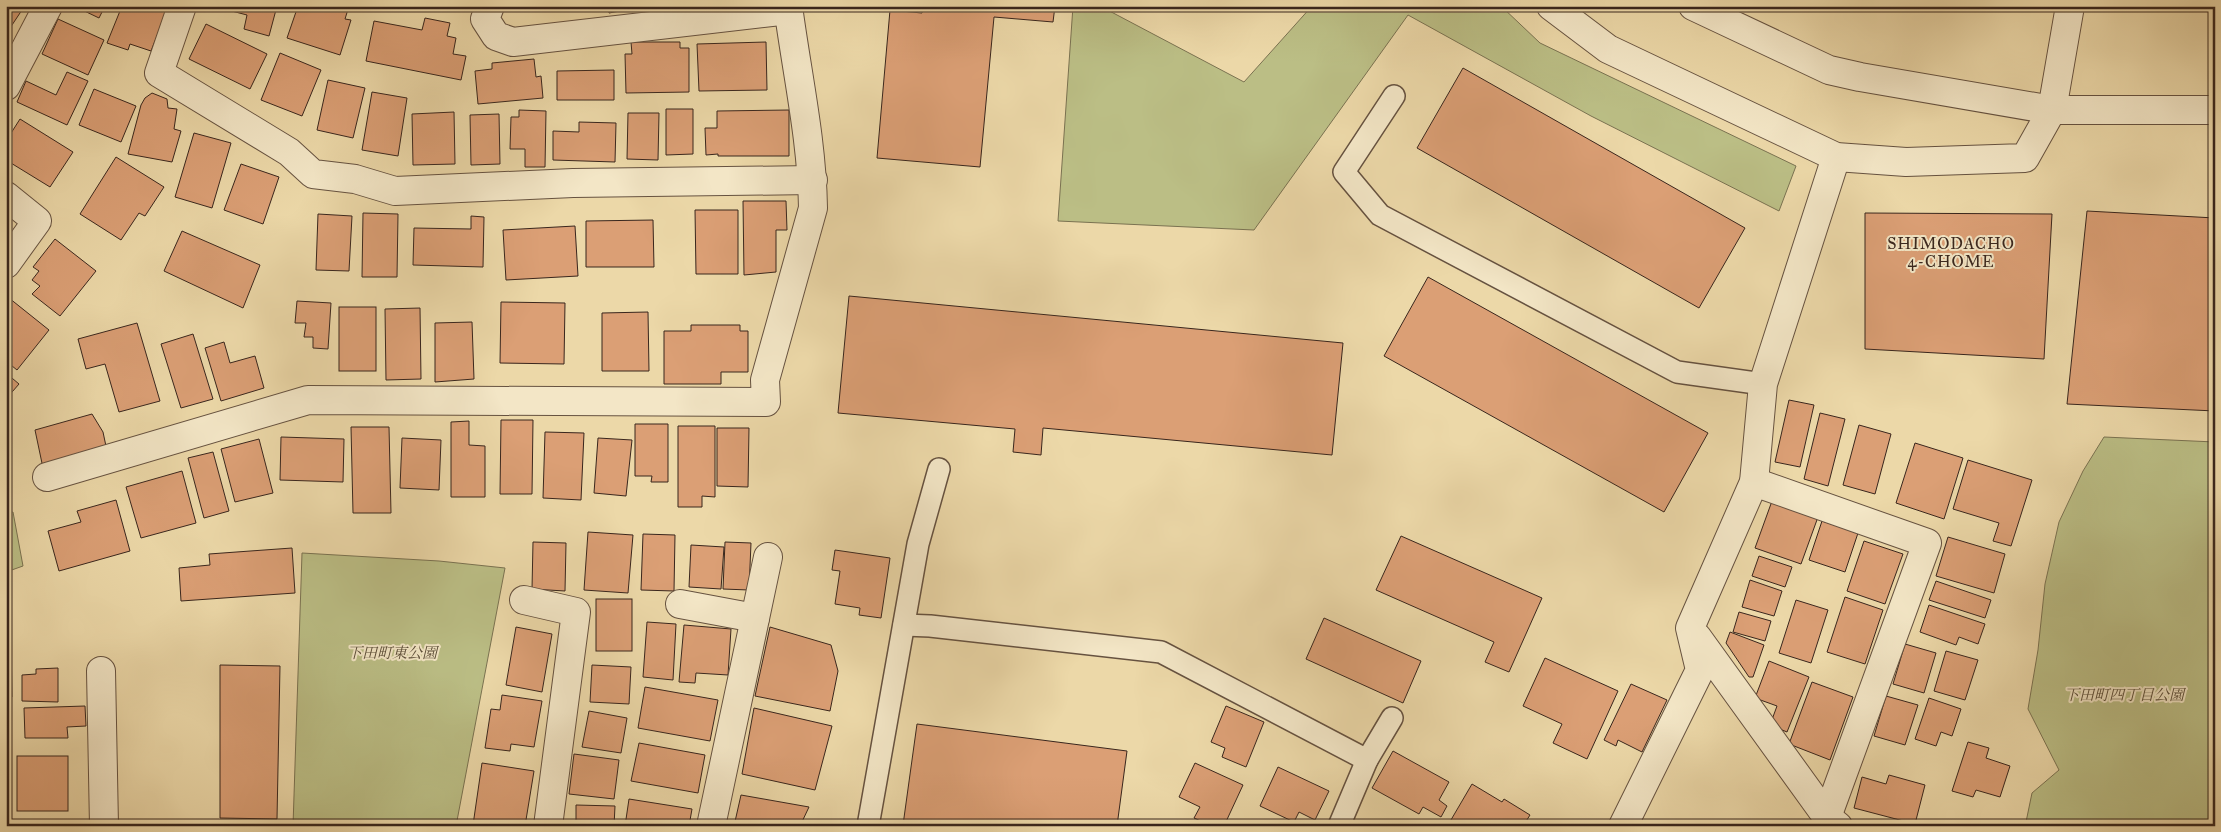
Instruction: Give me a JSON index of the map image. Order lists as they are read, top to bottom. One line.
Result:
{"districts":["SHIMODACHO 4-CHOME"],"parks":["下田町東公園","下田町四丁目公園"]}
